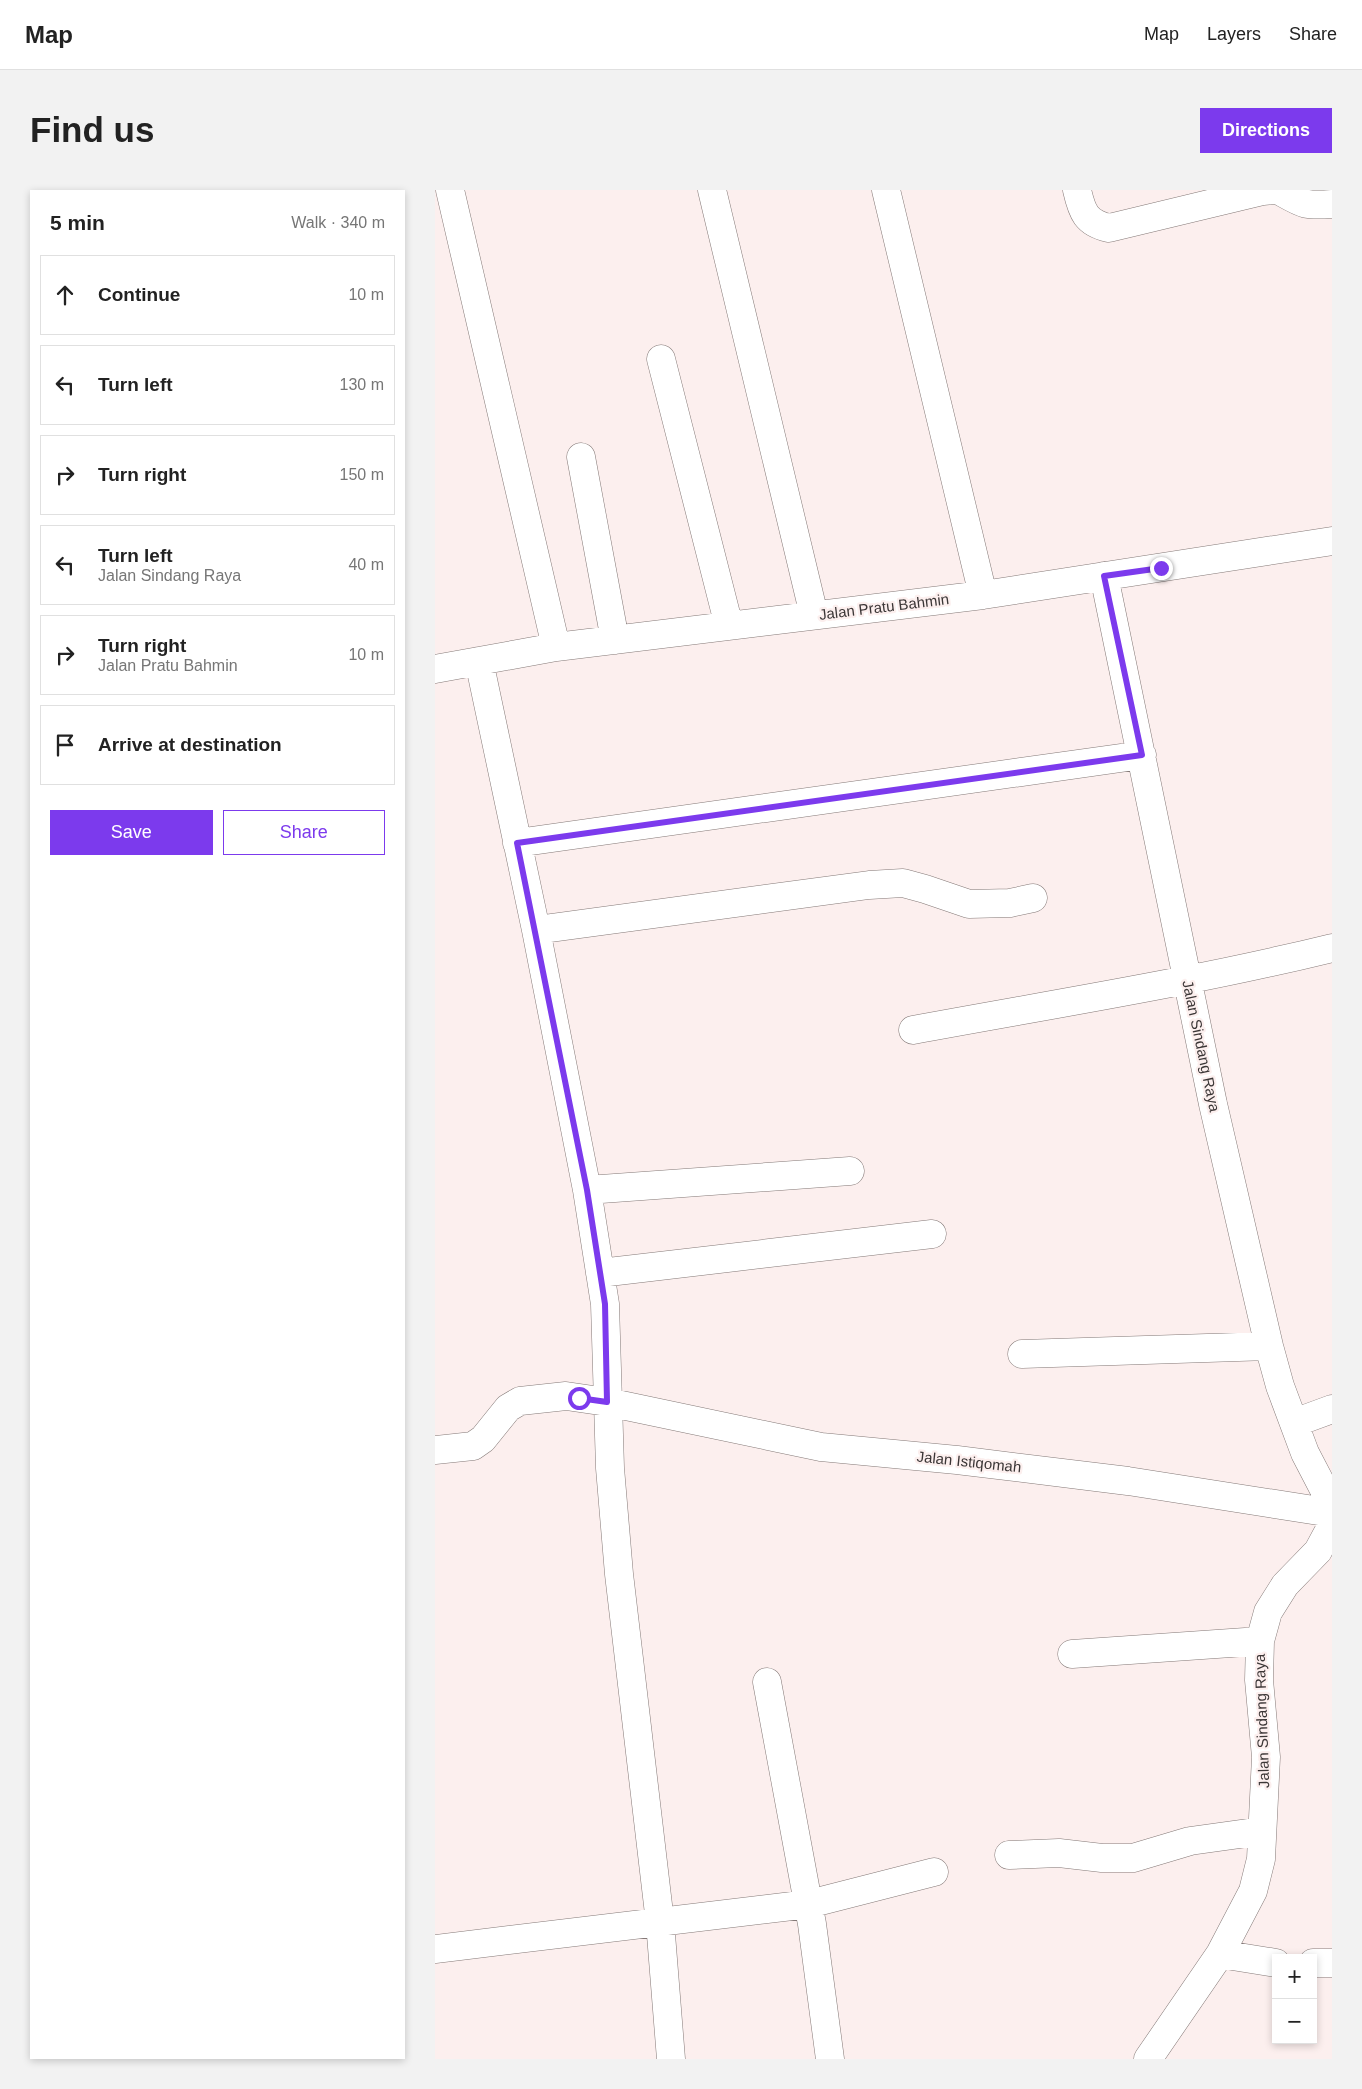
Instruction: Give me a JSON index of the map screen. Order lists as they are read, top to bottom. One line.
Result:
{"streets":{"street":["Jalan Pratu Bahmin","Jalan Sindang Raya","Jalan Istiqomah"]},"crossings":[["Jalan Pratu Bahmin","Jalan Sindang Raya"]],"page":{"header":"Map","nav":["Map","Layers","Share"],"buttons":["Directions",["Save","Share"]],"title":"Find us","heading":["5 min","Walk · 340 m"],"list":[["Continue","10 m"],["Turn left","130 m"],["Turn right","150 m"],["Turn left","Jalan Sindang Raya","40 m"],["Turn right","Jalan Pratu Bahmin","10 m"],"Arrive at destination"],"map_buttons":["+","−"]}}
